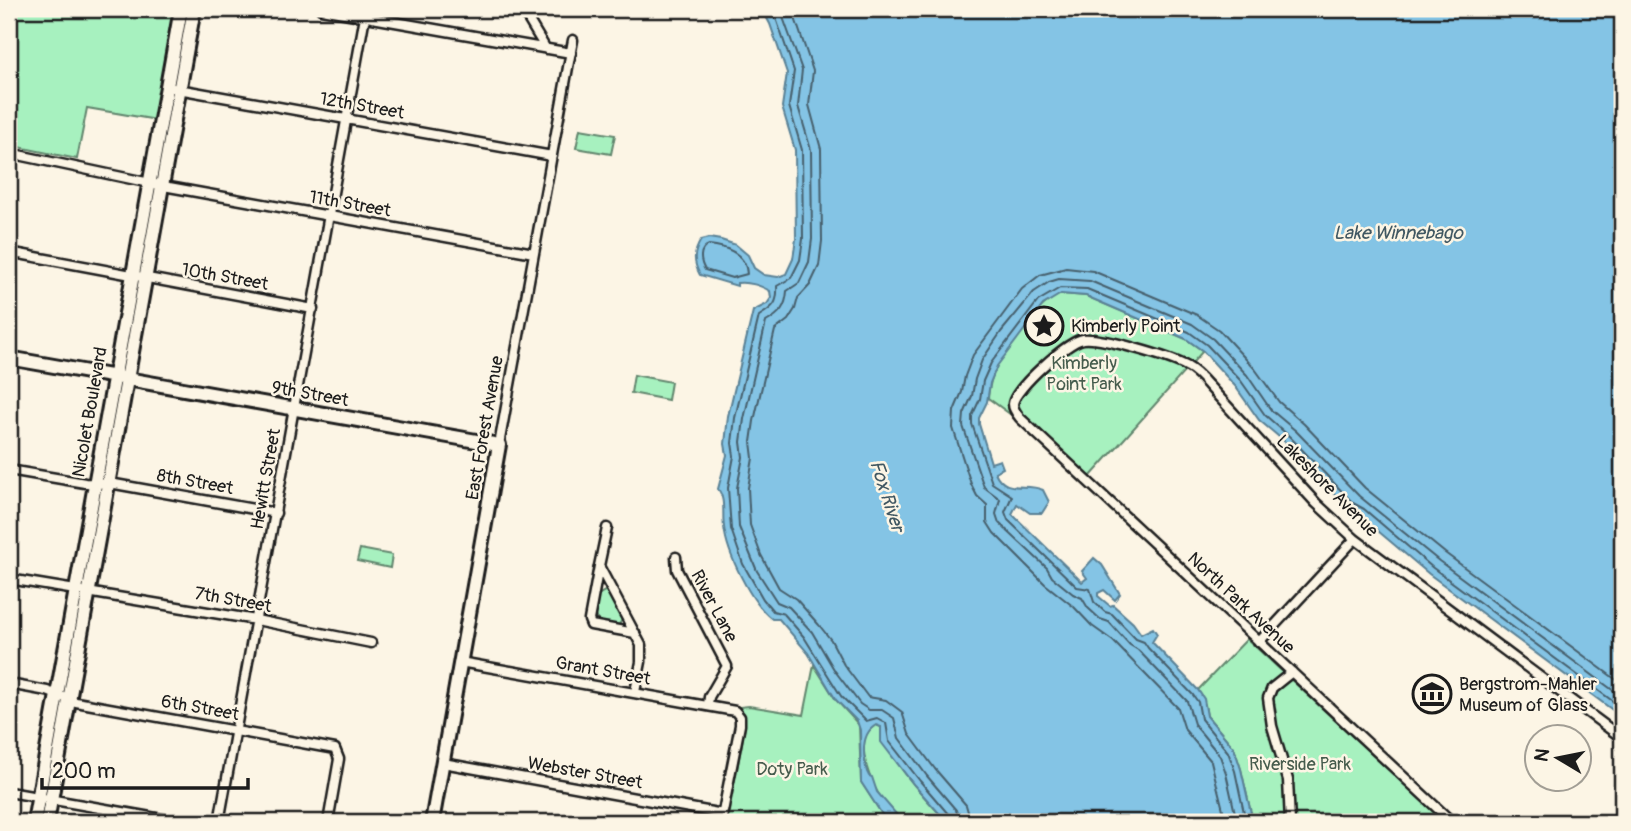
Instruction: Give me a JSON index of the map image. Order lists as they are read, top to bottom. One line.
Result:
{"streets":{"street":["12th Street","11th Street","10th Street","9th Street","Nicolet Boulevard","East Forest Avenue","Hewitt Street","8th Street","Lakeshore Avenue","7th Street","North Park Avenue","River Lane","Grant Street","6th Street","Webster Street"]},"crossings":[["12th Street","Nicolet Boulevard"],["12th Street","East Forest Avenue"],["12th Street","Hewitt Street"],["11th Street","Nicolet Boulevard"],["11th Street","East Forest Avenue"],["11th Street","Hewitt Street"],["10th Street","Nicolet Boulevard"],["10th Street","Hewitt Street"],["9th Street","Nicolet Boulevard"],["9th Street","East Forest Avenue"],["9th Street","Hewitt Street"],["Nicolet Boulevard","8th Street"],["Nicolet Boulevard","7th Street"],["Nicolet Boulevard","6th Street"],["East Forest Avenue","Grant Street"],["East Forest Avenue","Webster Street"],["Hewitt Street","8th Street"],["Hewitt Street","7th Street"],["Hewitt Street","6th Street"],["Lakeshore Avenue","North Park Avenue"],["River Lane","Grant Street"],["Grant Street","Webster Street"]],"water":["Lake Winnebago","Fox River"],"parks":["Kimberly Point Park","Riverside Park","Doty Park"],"places":{"place":["Kimberly Point"],"museum":["Bergstrom-Mahler Museum of Glass"]},"scale_bar":"200 m","north":"left"}
